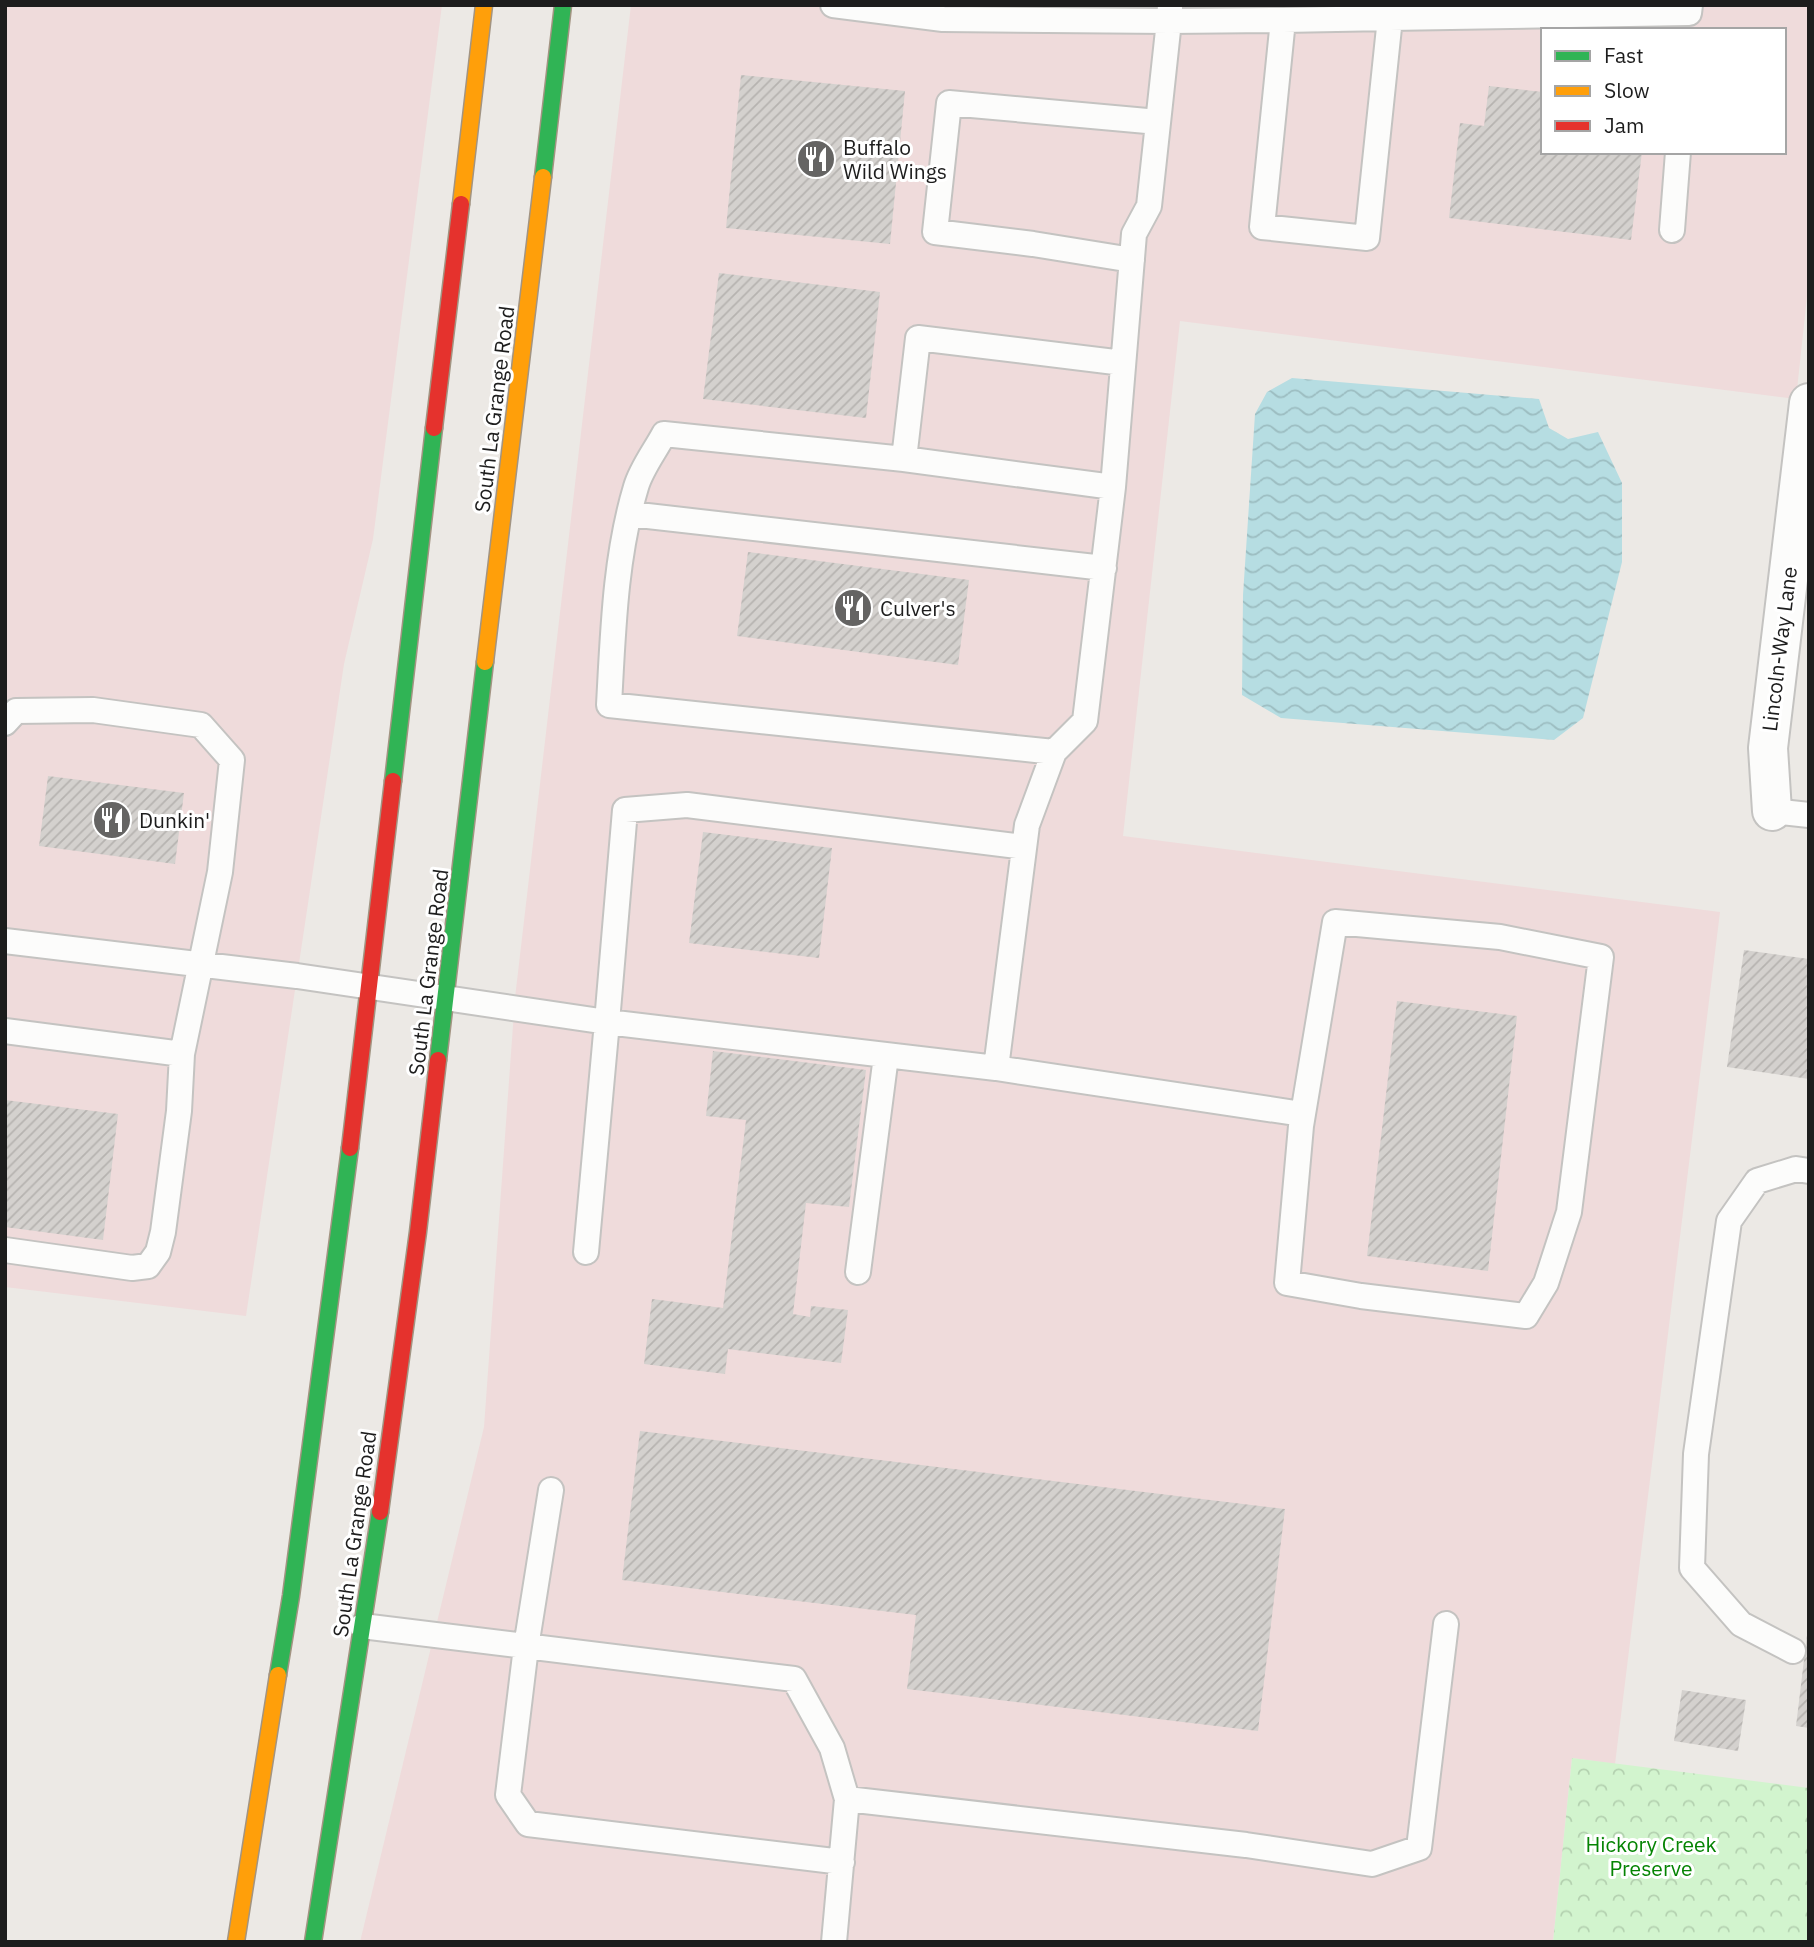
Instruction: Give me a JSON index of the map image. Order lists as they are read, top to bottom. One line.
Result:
{"streets":{"main road":["South La Grange Road"],"street":["Lincoln-Way Lane"]},"parks":["Hickory Creek Preserve"],"places":{"restaurant":["Buffalo Wild Wings","Culver's","Dunkin'"]},"legend":["Fast","Slow","Jam"]}
